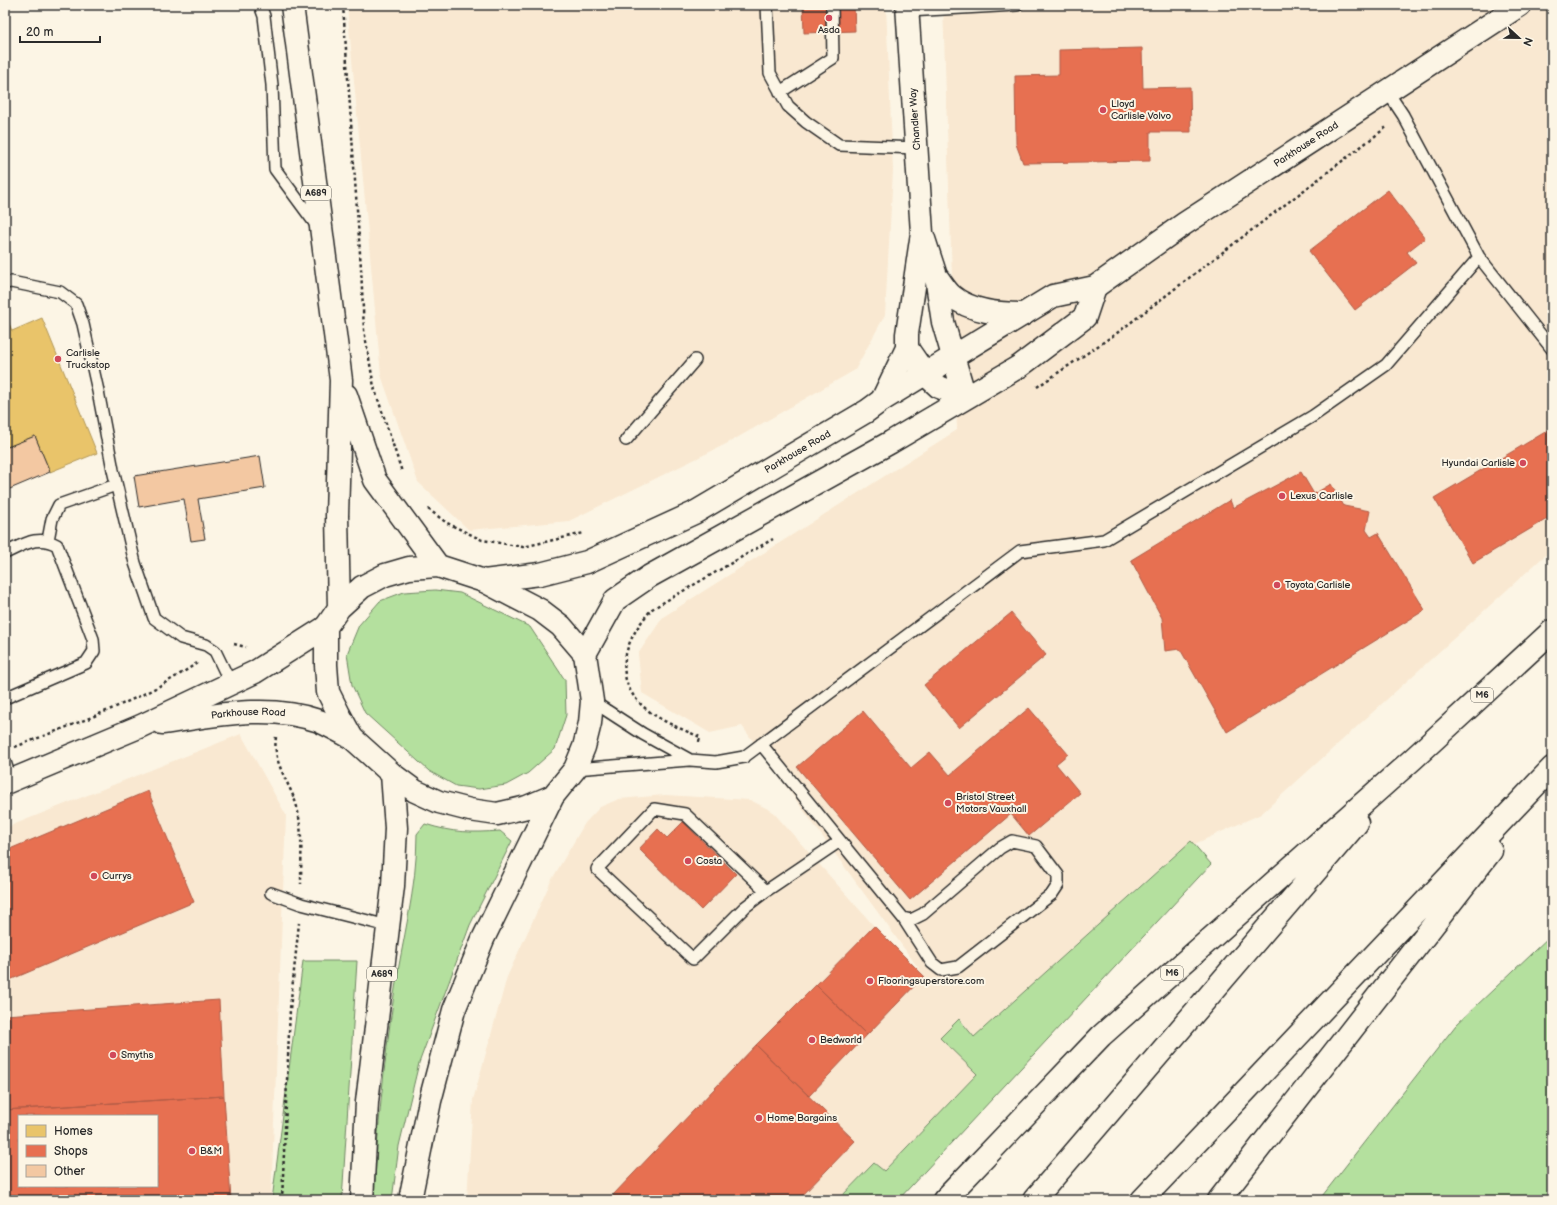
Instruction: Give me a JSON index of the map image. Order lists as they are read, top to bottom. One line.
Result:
{"streets":{"main road":["Chandler Way","Parkhouse Road","A689","M6"]},"crossings":[["Chandler Way","Parkhouse Road"]],"places":["Asda","Lloyd Carlisle Volvo","Carlisle Truckstop","Hyundai Carlisle","Lexus Carlisle","Toyota Carlisle","Bristol Street Motors Vauxhall","Costa","Currys","Flooringsuperstore.com","Bedworld","Smyths","Home Bargains","B&M"],"legend":["Homes","Shops","Other"],"scale_bar":"20 m","north":"right"}
